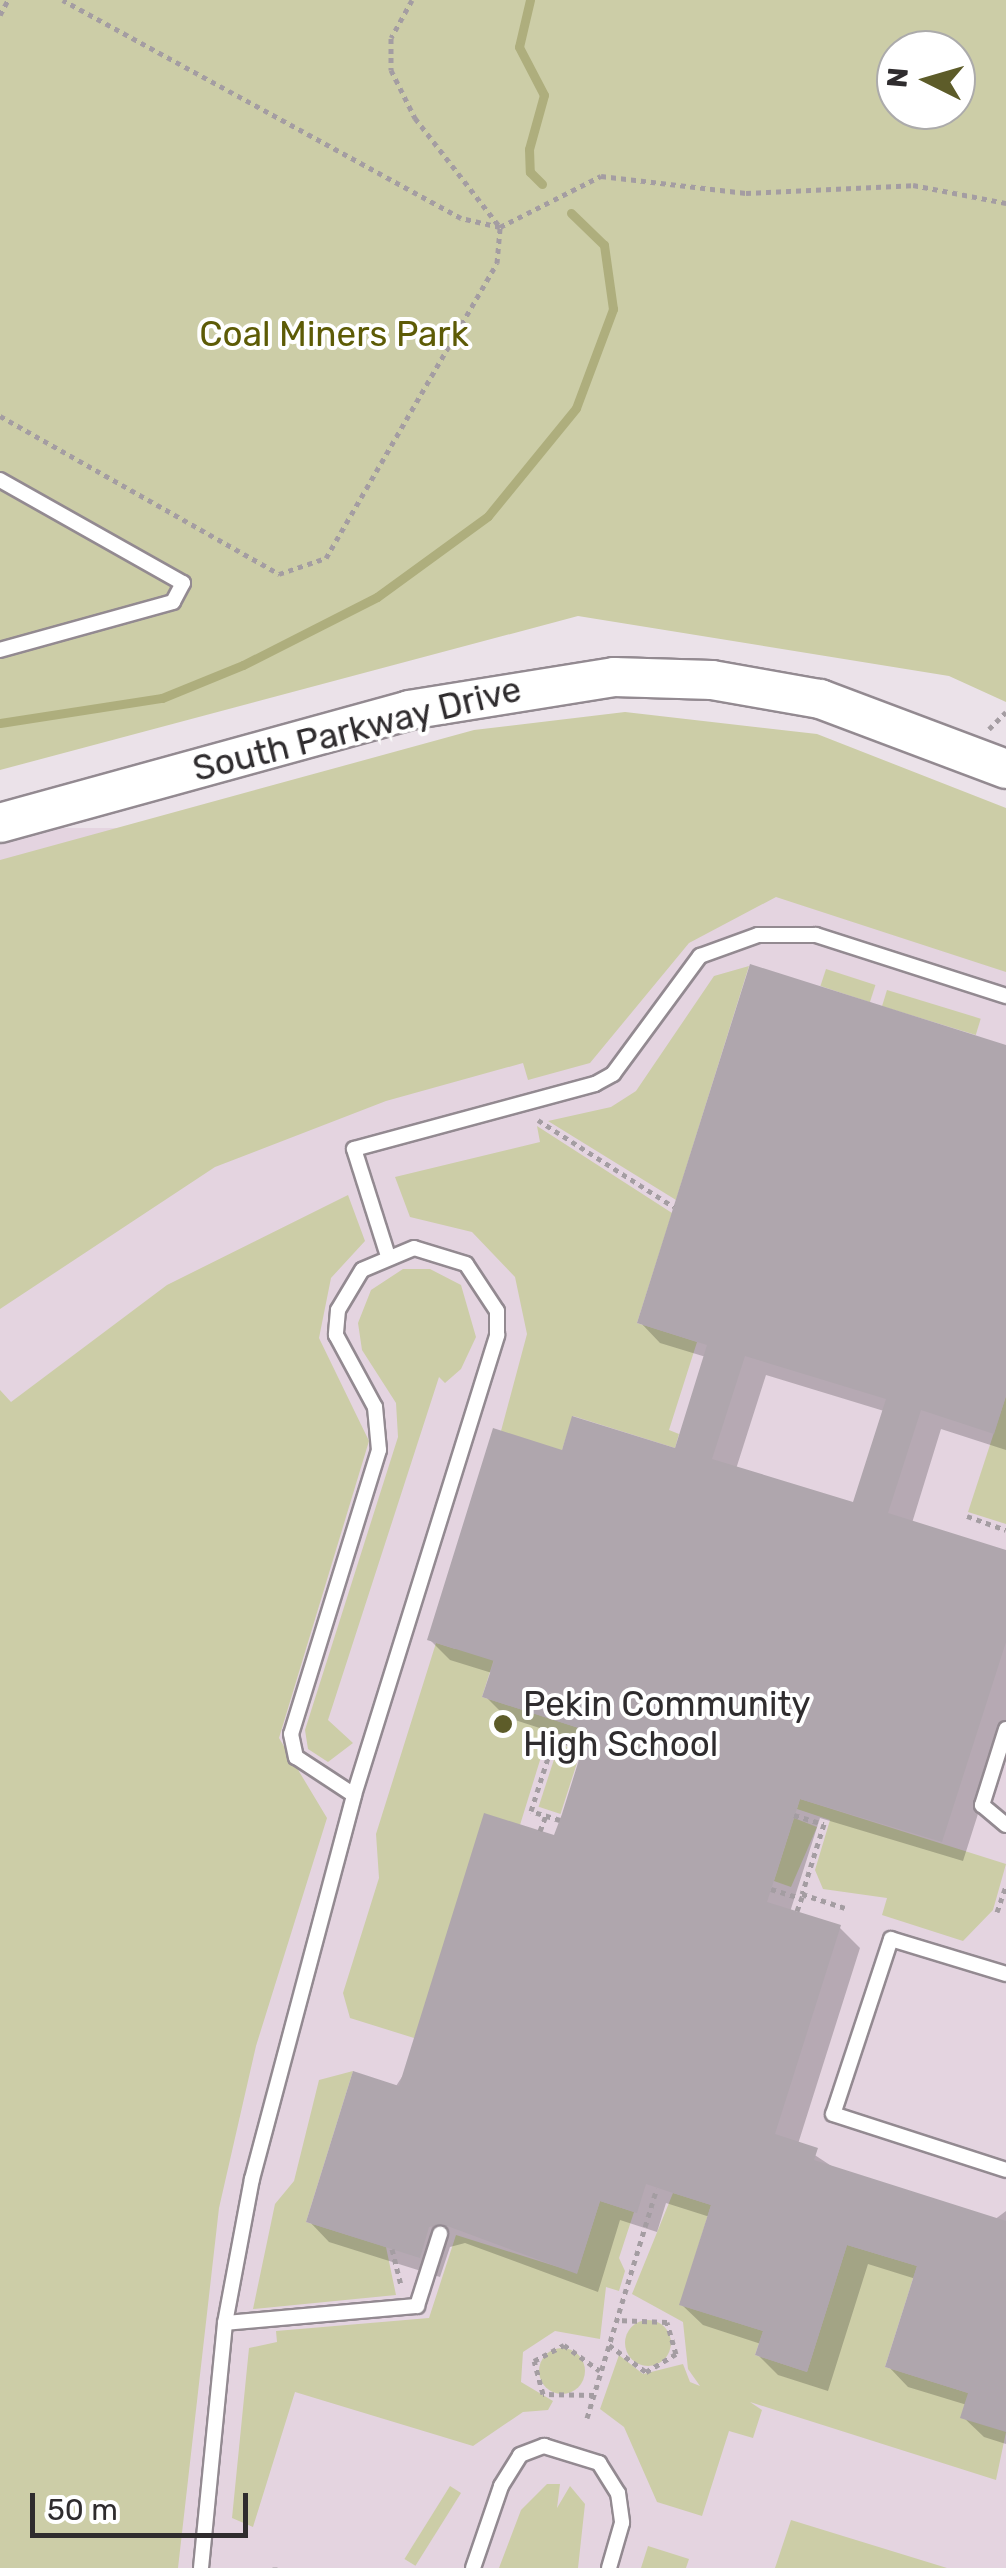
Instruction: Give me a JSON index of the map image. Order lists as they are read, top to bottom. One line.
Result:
{"streets":{"main road":["South Parkway Drive"]},"parks":["Coal Miners Park"],"places":["Pekin Community High School"],"scale_bar":"50 m","north":"left"}
